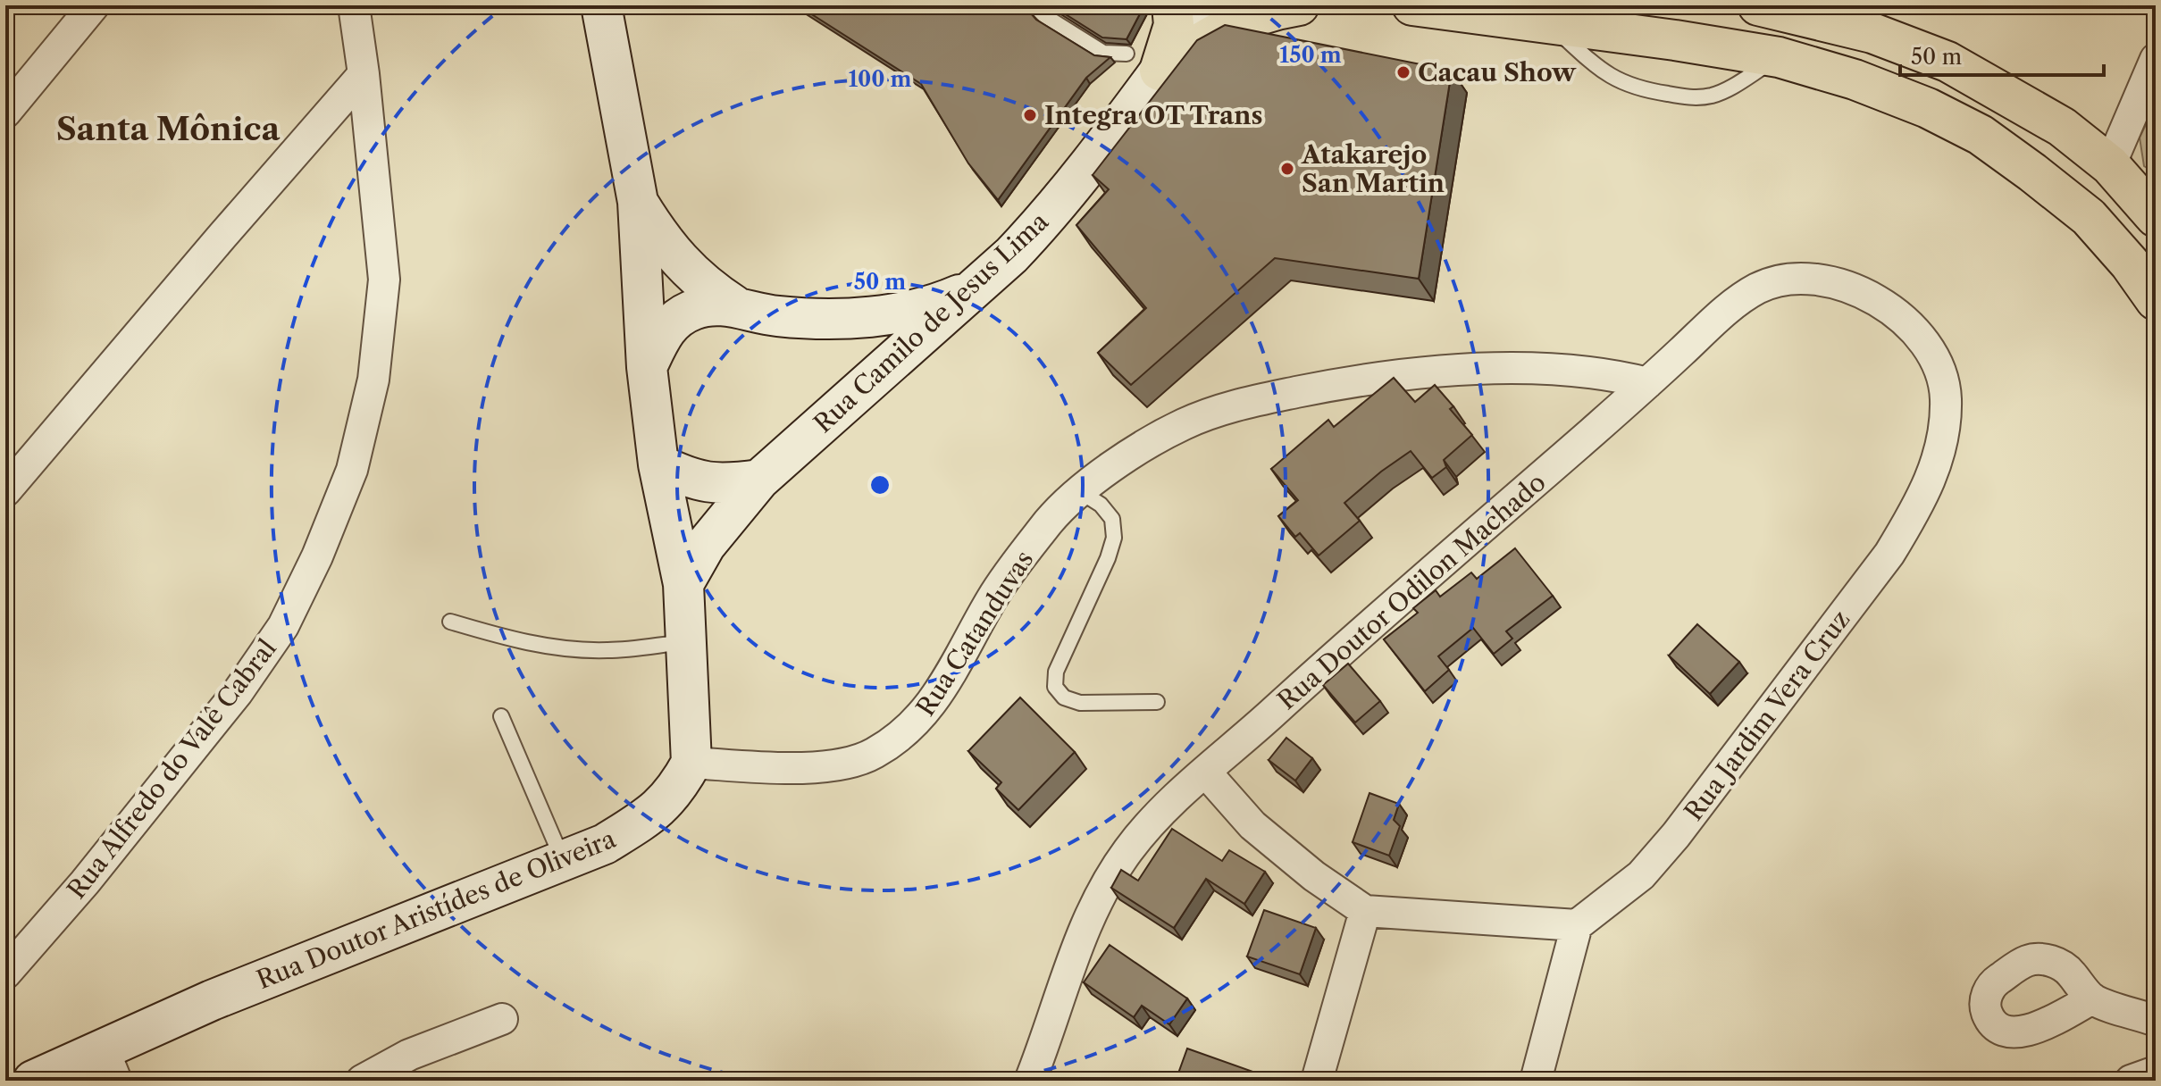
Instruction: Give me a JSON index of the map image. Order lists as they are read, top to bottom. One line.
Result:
{"streets":{"main road":["Rua Camilo de Jesus Lima","Rua Doutor Aristídes de Oliveira"],"street":["Rua Doutor Odilon Machado","Rua Catanduvas","Rua Jardim Vera Cruz","Rua Alfredo do Valê Cabral"]},"crossings":[["Rua Doutor Odilon Machado","Rua Catanduvas"],["Rua Doutor Odilon Machado","Rua Jardim Vera Cruz"],["Rua Catanduvas","Rua Doutor Aristídes de Oliveira"]],"districts":["Santa Mônica"],"places":["Cacau Show","Integra OT Trans","Atakarejo San Martin"],"scale_bar":"50 m","rings":["150 m","100 m","50 m"]}
